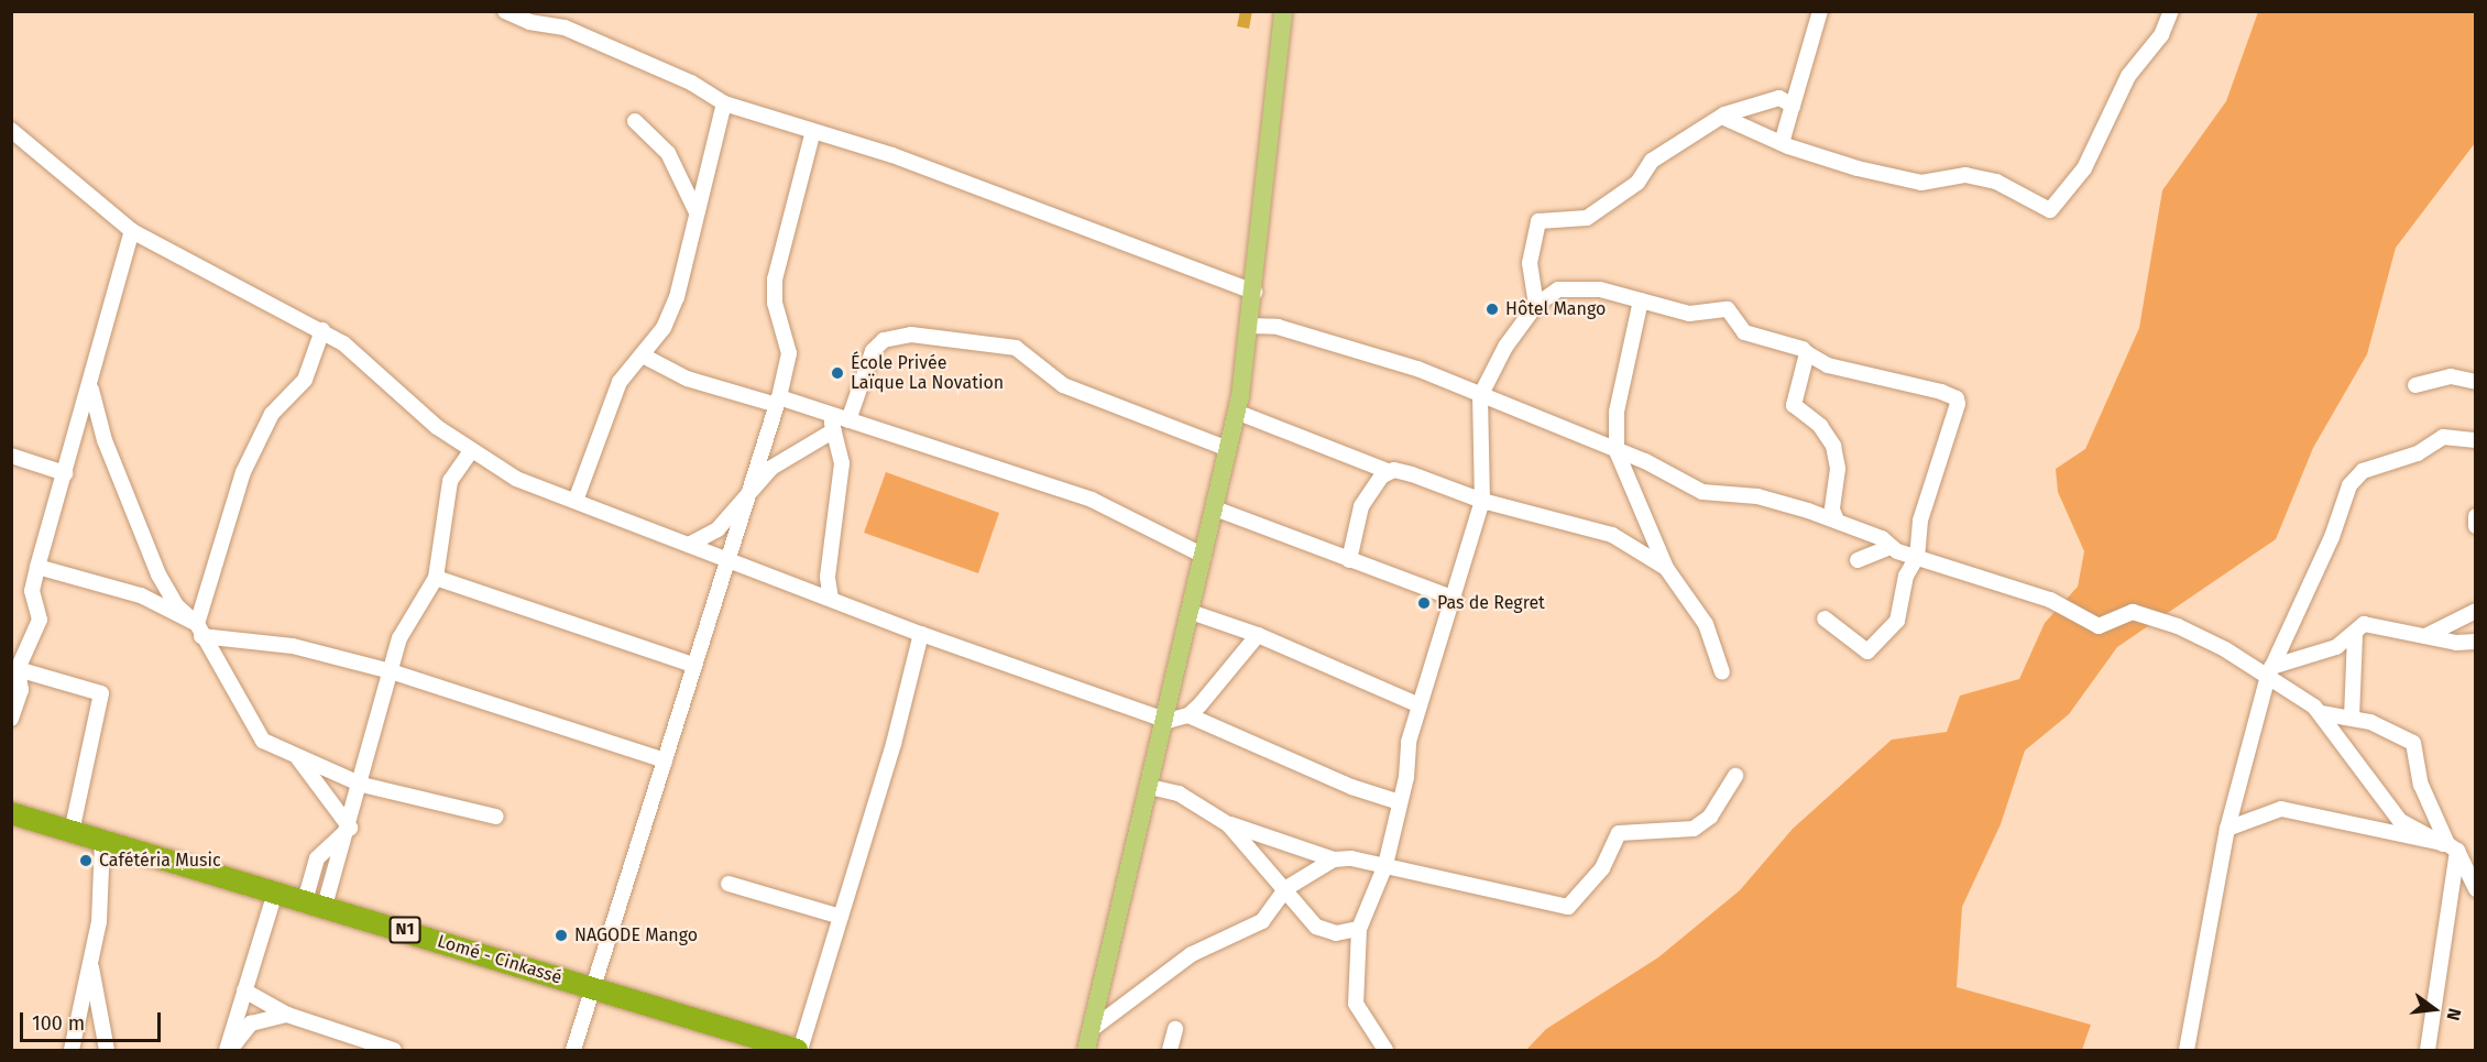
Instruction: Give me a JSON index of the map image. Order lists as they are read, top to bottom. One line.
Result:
{"streets":{"highway":["N1","Lomé - Cinkassé"]},"places":["Hôtel Mango","École Privée Laïque La Novation","Pas de Regret","Cafétéria Music","NAGODE Mango"],"scale_bar":"100 m","north":"right"}
